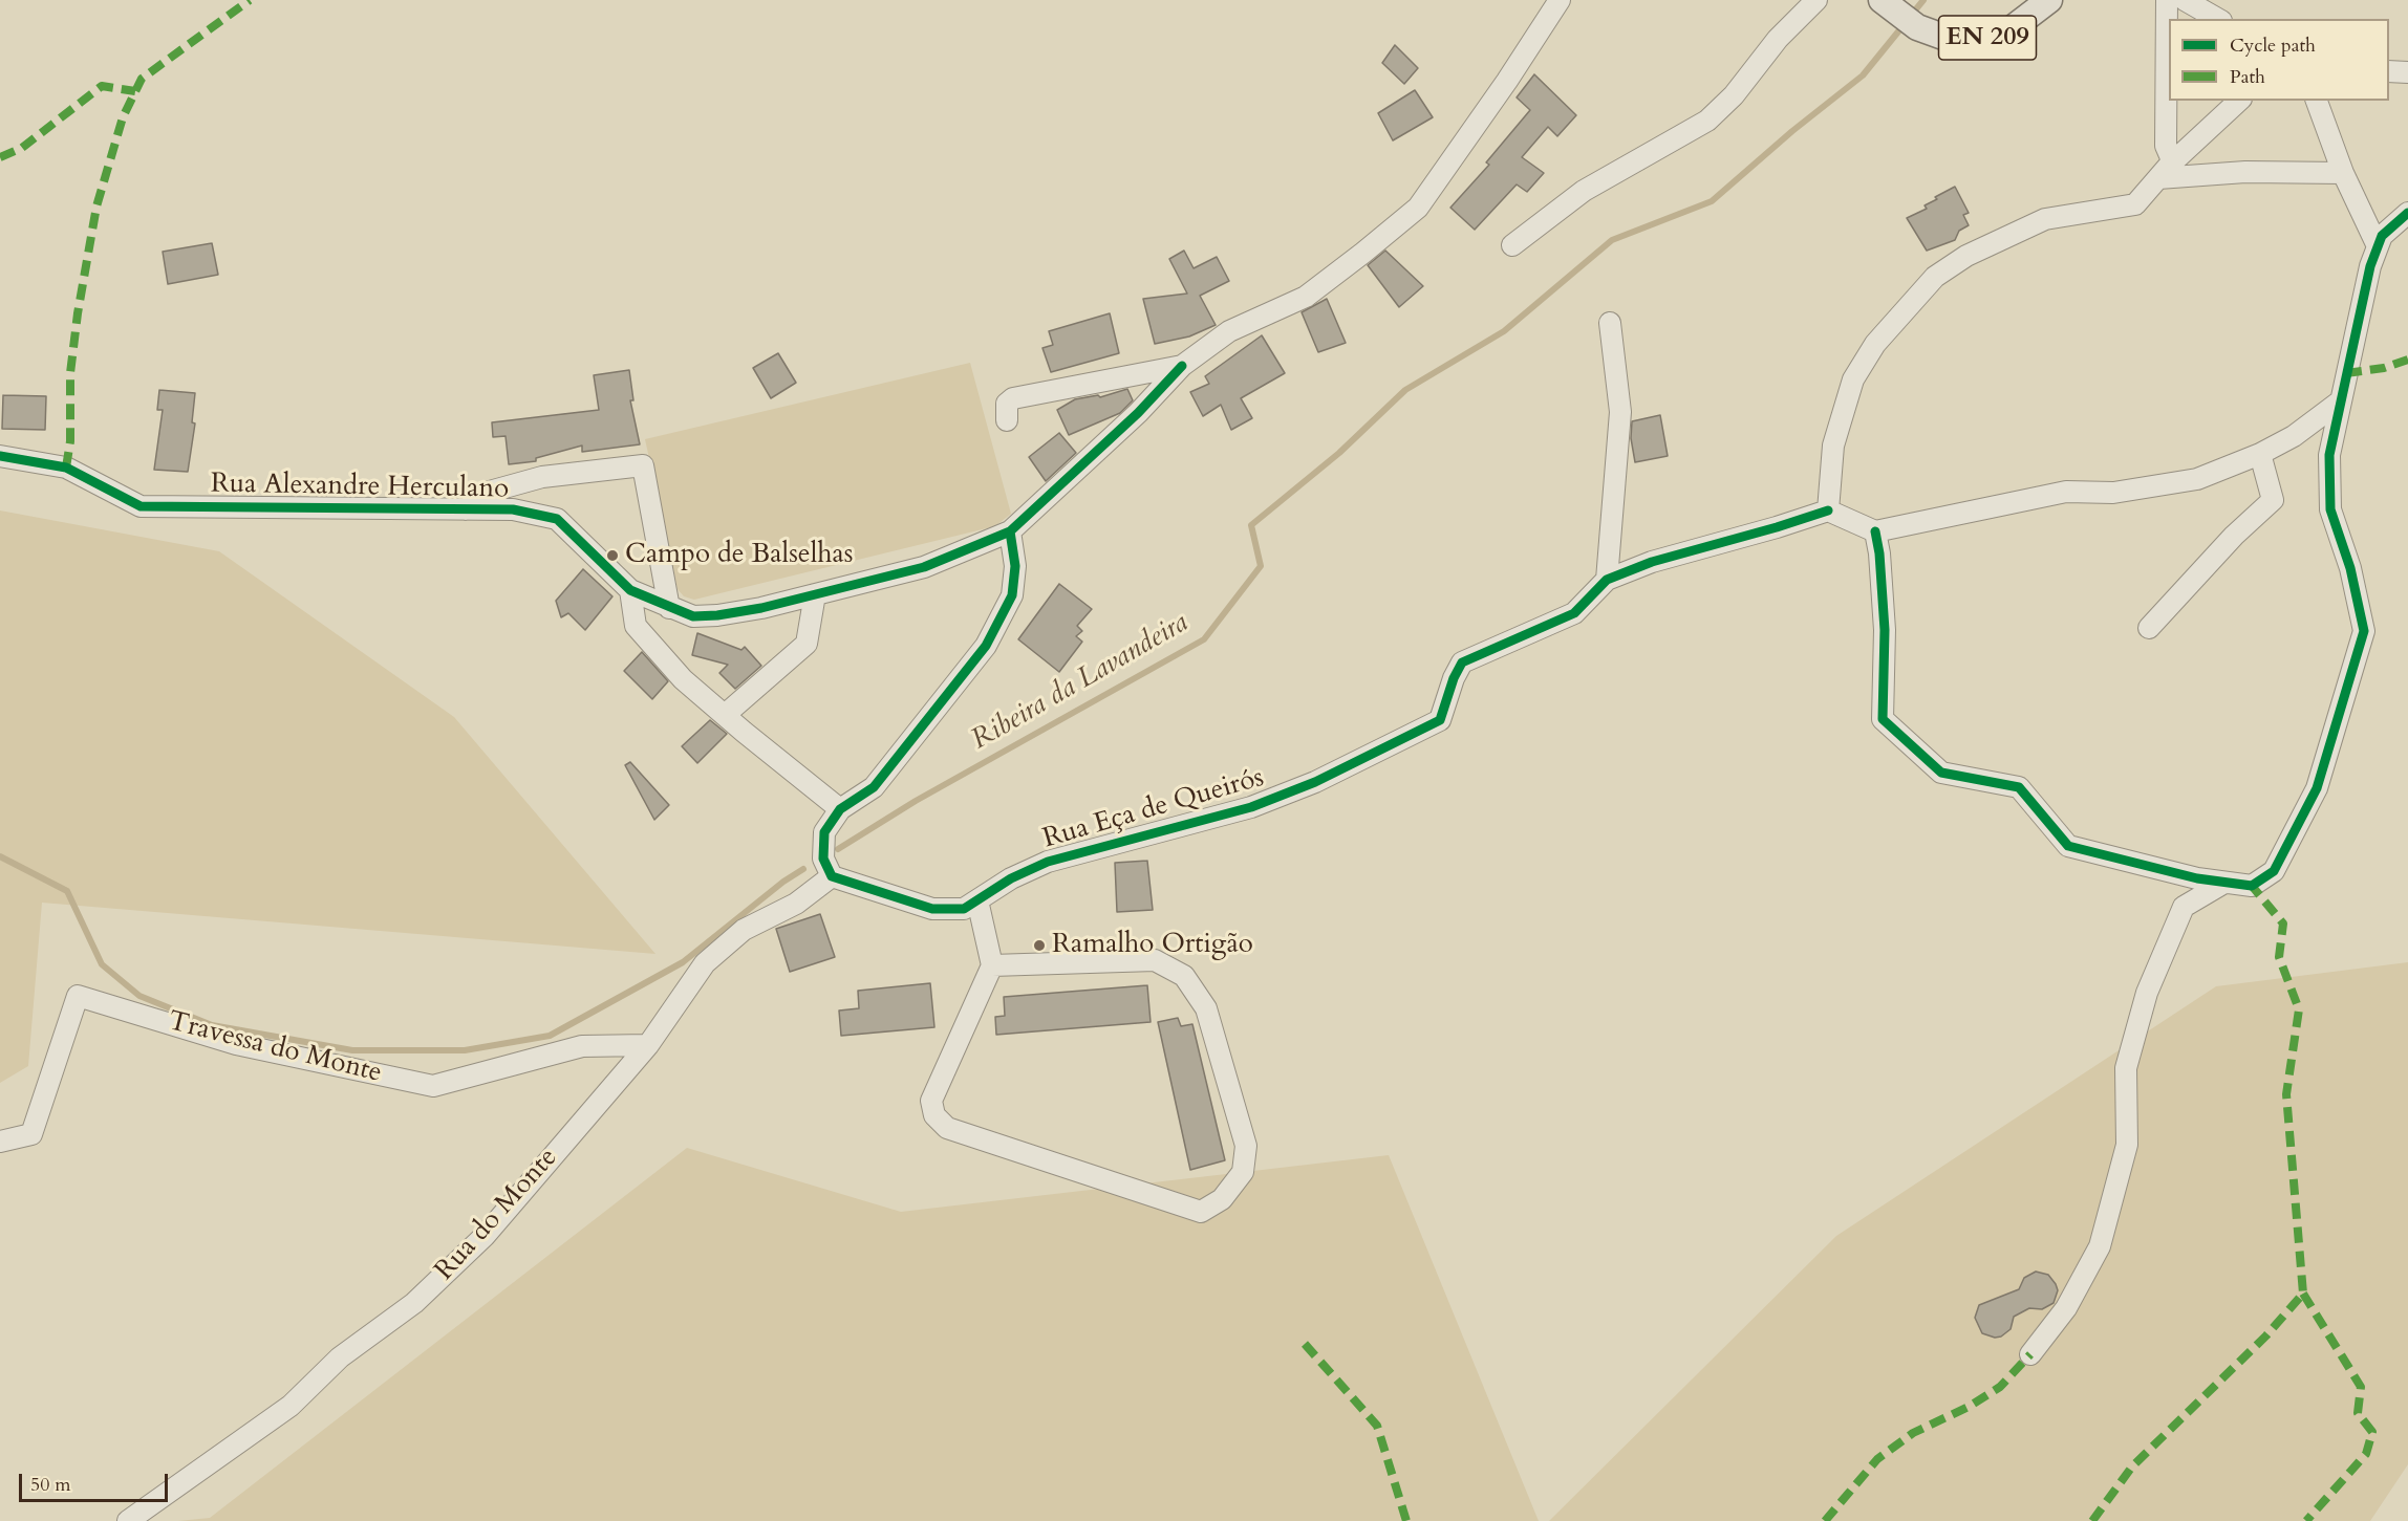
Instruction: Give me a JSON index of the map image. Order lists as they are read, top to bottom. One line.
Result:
{"streets":{"main road":["EN 209"],"street":["Rua Alexandre Herculano","Rua Eça de Queirós","Travessa do Monte","Rua do Monte"]},"crossings":[["Rua Eça de Queirós","Rua do Monte"],["Travessa do Monte","Rua do Monte"]],"water":["Ribeira da Lavandeira"],"places":["Campo de Balselhas","Ramalho Ortigão"],"legend":["Cycle path","Path"],"scale_bar":"50 m"}
